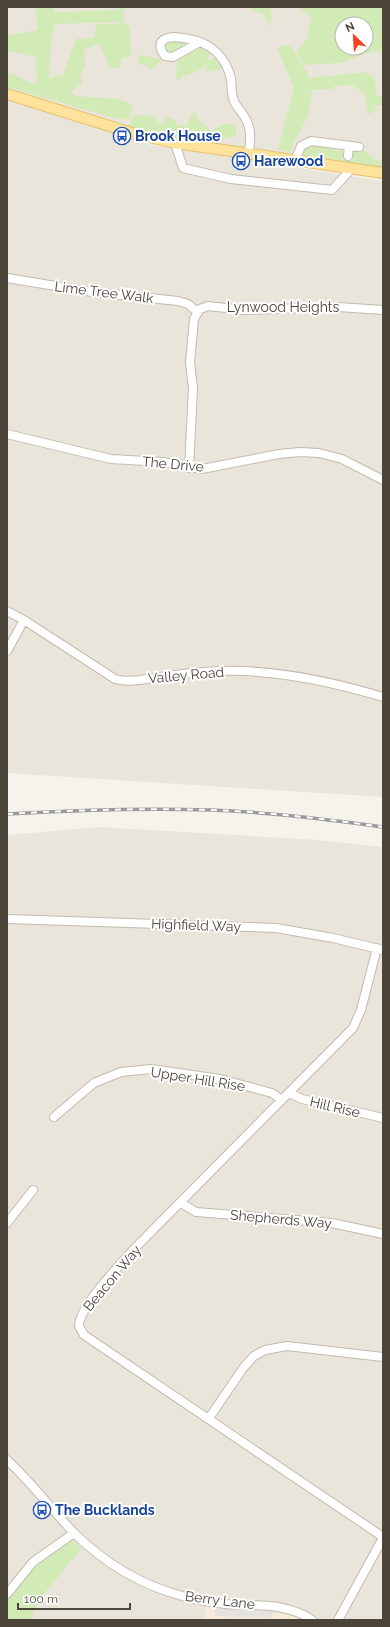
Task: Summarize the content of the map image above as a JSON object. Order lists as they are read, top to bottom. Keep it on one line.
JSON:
{"streets":{"street":["Lime Tree Walk","Lynwood Heights","The Drive","Valley Road","Highfield Way","Upper Hill Rise","Hill Rise","Shepherds Way","Beacon Way","Berry Lane"]},"crossings":[["Lime Tree Walk","Lynwood Heights"],["Highfield Way","Beacon Way"],["Upper Hill Rise","Beacon Way"],["Hill Rise","Beacon Way"],["Shepherds Way","Beacon Way"]],"places":{"bus stop":["Brook House","Harewood","The Bucklands"]},"scale_bar":"100 m","north":"top left"}
